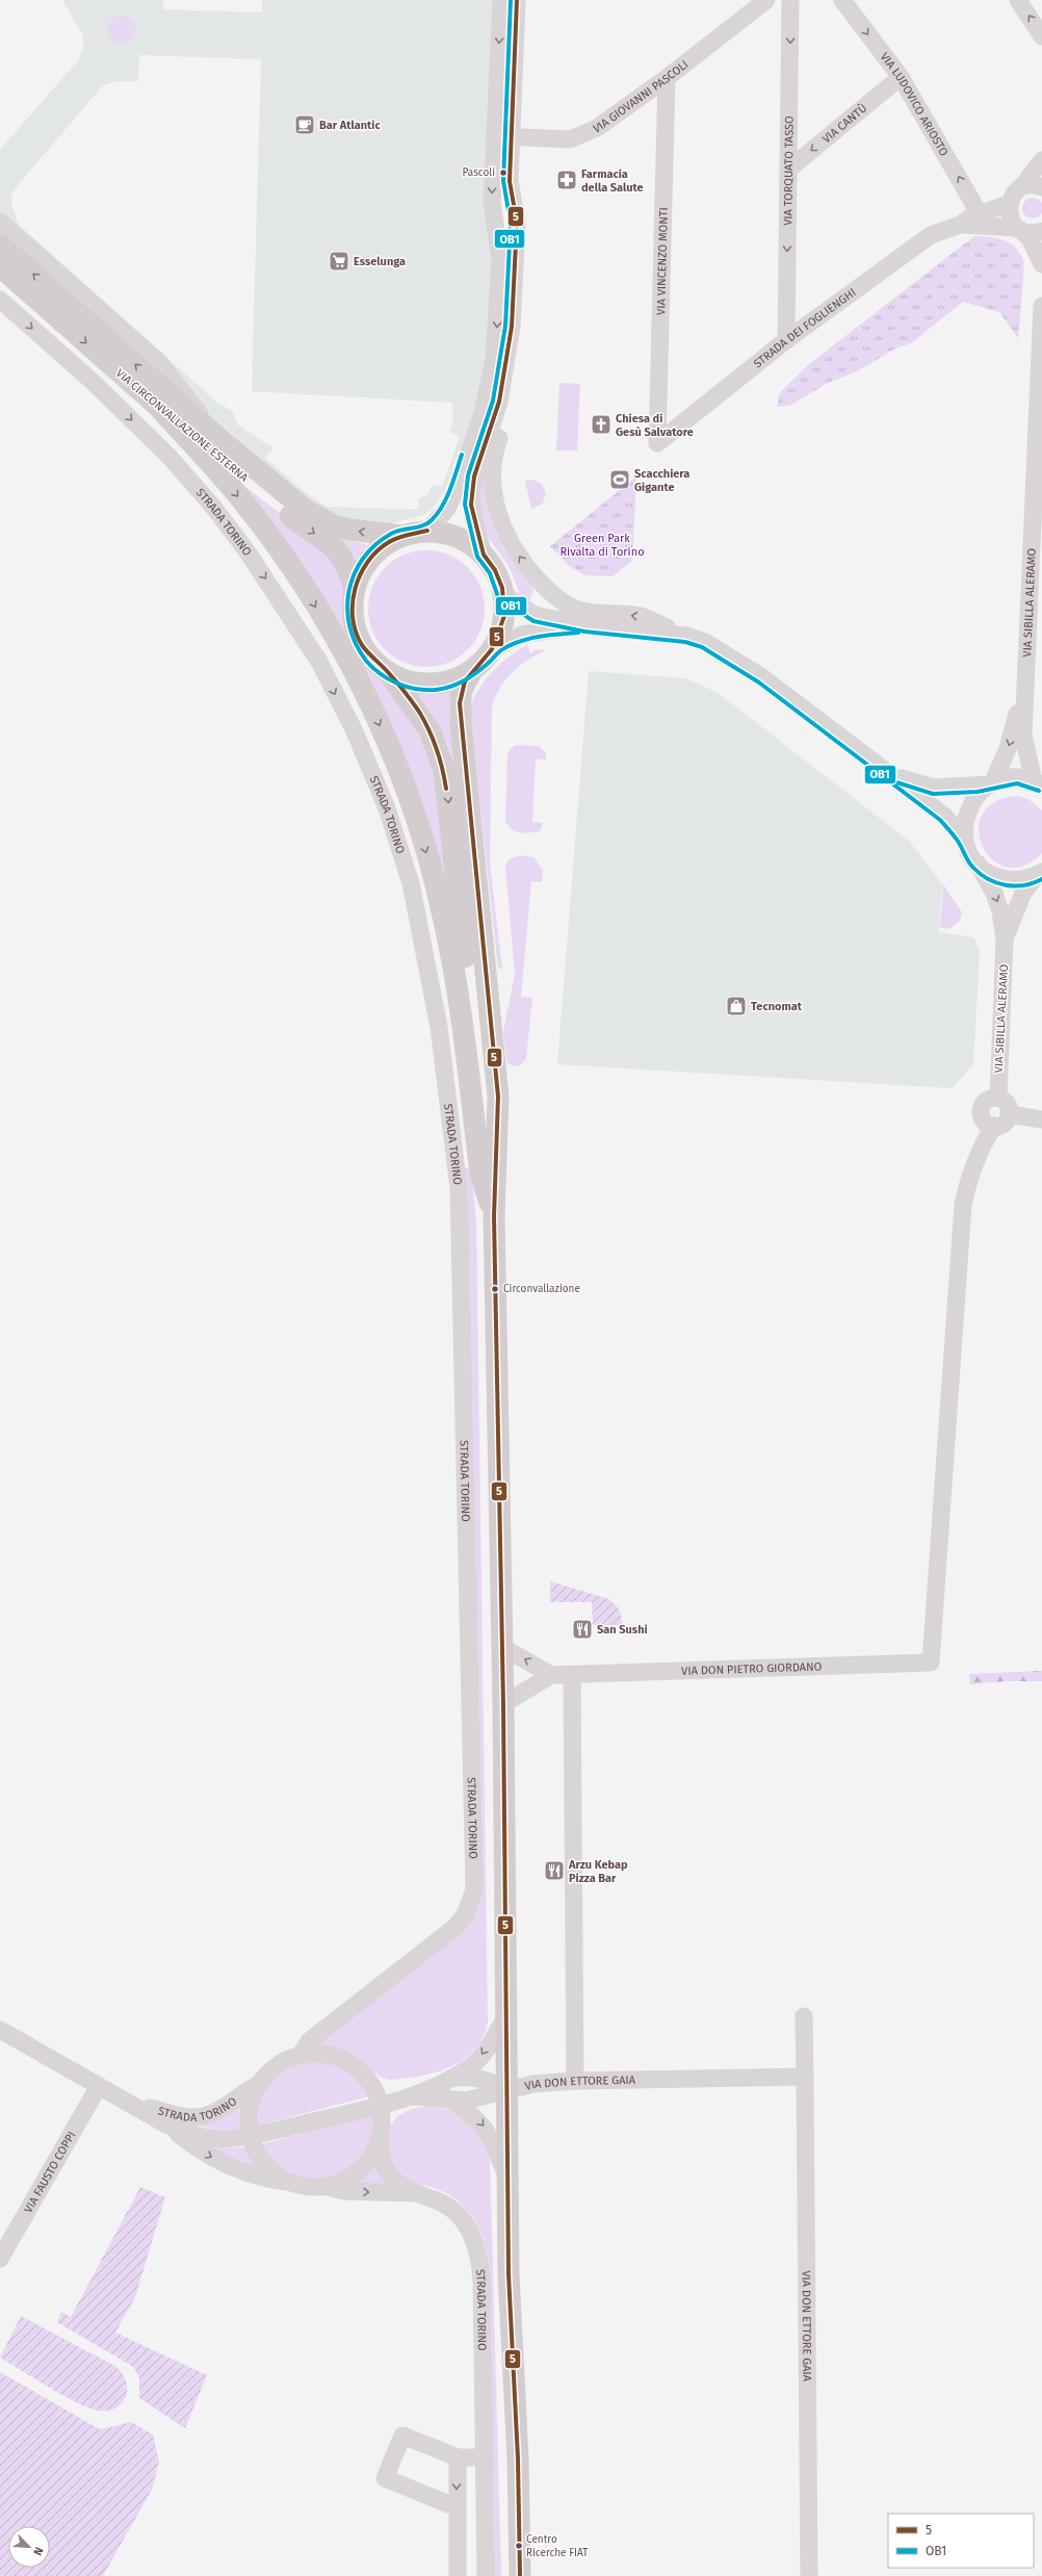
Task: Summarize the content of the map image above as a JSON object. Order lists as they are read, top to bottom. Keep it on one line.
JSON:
{"streets":{"main road":["VIA CIRCONVALLAZIONE ESTERNA"],"street":["VIA GIOVANNI PASCOLI","VIA LUDOVICO ARIOSTO","VIA CANTÙ","VIA TORQUATO TASSO","VIA VINCENZO MONTI","STRADA DEI FOGLIENGHI","STRADA TORINO","VIA SIBILLA ALERAMO","VIA DON PIETRO GIORDANO","VIA DON ETTORE GAIA","VIA FAUSTO COPPI"]},"crossings":[["VIA GIOVANNI PASCOLI","VIA VINCENZO MONTI"],["VIA LUDOVICO ARIOSTO","VIA CANTÙ"],["VIA LUDOVICO ARIOSTO","STRADA DEI FOGLIENGHI"],["VIA CANTÙ","VIA TORQUATO TASSO"],["VIA TORQUATO TASSO","STRADA DEI FOGLIENGHI"],["VIA VINCENZO MONTI","STRADA DEI FOGLIENGHI"],["VIA SIBILLA ALERAMO","VIA DON PIETRO GIORDANO"]],"one_way":["VIA CANTÙ","VIA TORQUATO TASSO","STRADA TORINO"],"parks":["Green Park Rivalta di Torino"],"places":{"cafe":["Bar Atlantic"],"other":["Pascoli","Circonvallazione","Centro Ricerche FIAT"],"pharmacy":["Farmacia della Salute"],"supermarket":["Esselunga"],"church":["Chiesa di Gesù Salvatore"],"sports":["Scacchiera Gigante"],"shop":["Tecnomat"],"restaurant":["San Sushi","Arzu Kebap Pizza Bar"]},"lines":["transit line 5","transit line OB1"],"legend":["5","OB1"],"north":"bottom right"}
